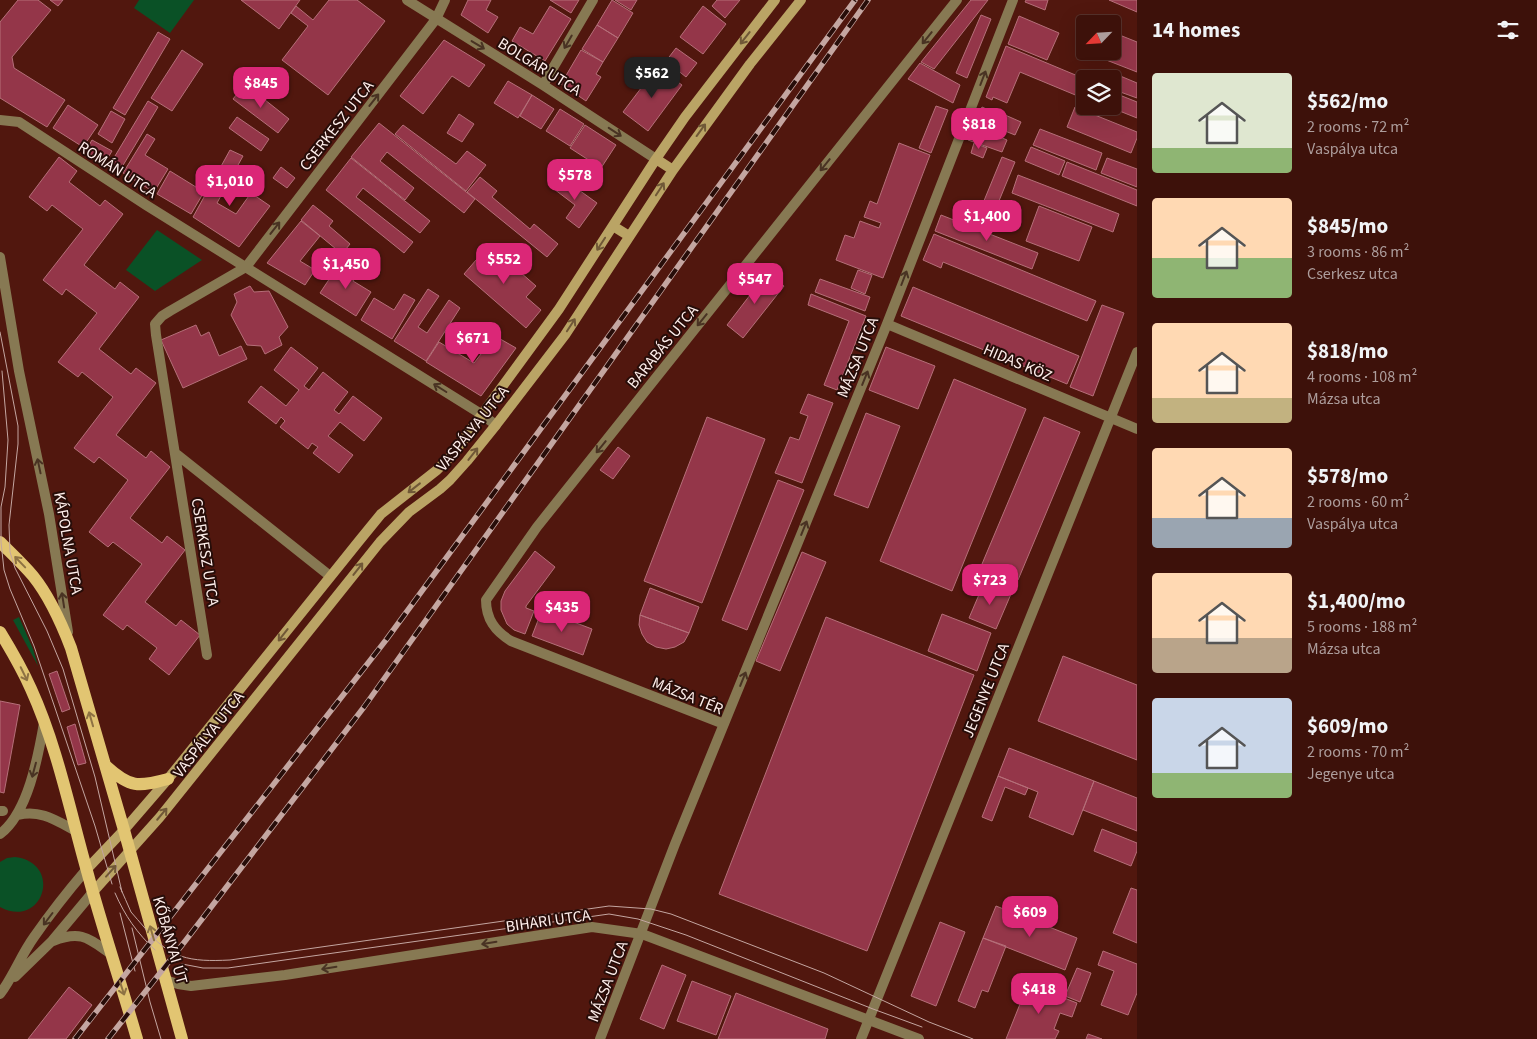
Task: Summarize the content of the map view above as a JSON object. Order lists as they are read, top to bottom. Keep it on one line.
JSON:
{"streets":{"main road":["VASPÁLYA UTCA","KÁPOLNA UTCA","KŐBÁNYAI ÚT"],"street":["BOLGÁR UTCA","CSERKESZ UTCA","ROMÁN UTCA","BARABÁS UTCA","MÁZSA UTCA","HIDAS KÖZ","JEGENYE UTCA","MÁZSA TÉR","BIHARI UTCA"]},"crossings":[["BOLGÁR UTCA","CSERKESZ UTCA"],["BOLGÁR UTCA","VASPÁLYA UTCA"],["CSERKESZ UTCA","ROMÁN UTCA"],["CSERKESZ UTCA","VASPÁLYA UTCA"],["ROMÁN UTCA","VASPÁLYA UTCA"],["BARABÁS UTCA","MÁZSA TÉR"],["MÁZSA UTCA","HIDAS KÖZ"],["MÁZSA UTCA","MÁZSA TÉR"],["MÁZSA UTCA","BIHARI UTCA"],["HIDAS KÖZ","JEGENYE UTCA"],["VASPÁLYA UTCA","KÁPOLNA UTCA"],["VASPÁLYA UTCA","KŐBÁNYAI ÚT"],["KÁPOLNA UTCA","KŐBÁNYAI ÚT"],["JEGENYE UTCA","BIHARI UTCA"],["MÁZSA TÉR","BIHARI UTCA"],["BIHARI UTCA","KŐBÁNYAI ÚT"]],"one_way":["BOLGÁR UTCA","ROMÁN UTCA","BARABÁS UTCA","MÁZSA UTCA","KÁPOLNA UTCA","BIHARI UTCA"],"north":"bottom left","page":{"heading":"14 homes","price":["$562","$845","$818","$578","$1,010","$1,400","$552","$1,450","$547","$671","$723","$435","$609","$418"],"list":[{"name":"$562/mo","note":"2 rooms · 72 m² · Vaspálya utca"},{"name":"$845/mo","note":"3 rooms · 86 m² · Cserkesz utca"},{"name":"$818/mo","note":"4 rooms · 108 m² · Mázsa utca"},{"name":"$578/mo","note":"2 rooms · 60 m² · Vaspálya utca"},{"name":"$1,400/mo","note":"5 rooms · 188 m² · Mázsa utca"},{"name":"$609/mo","note":"2 rooms · 70 m² · Jegenye utca"}]}}
